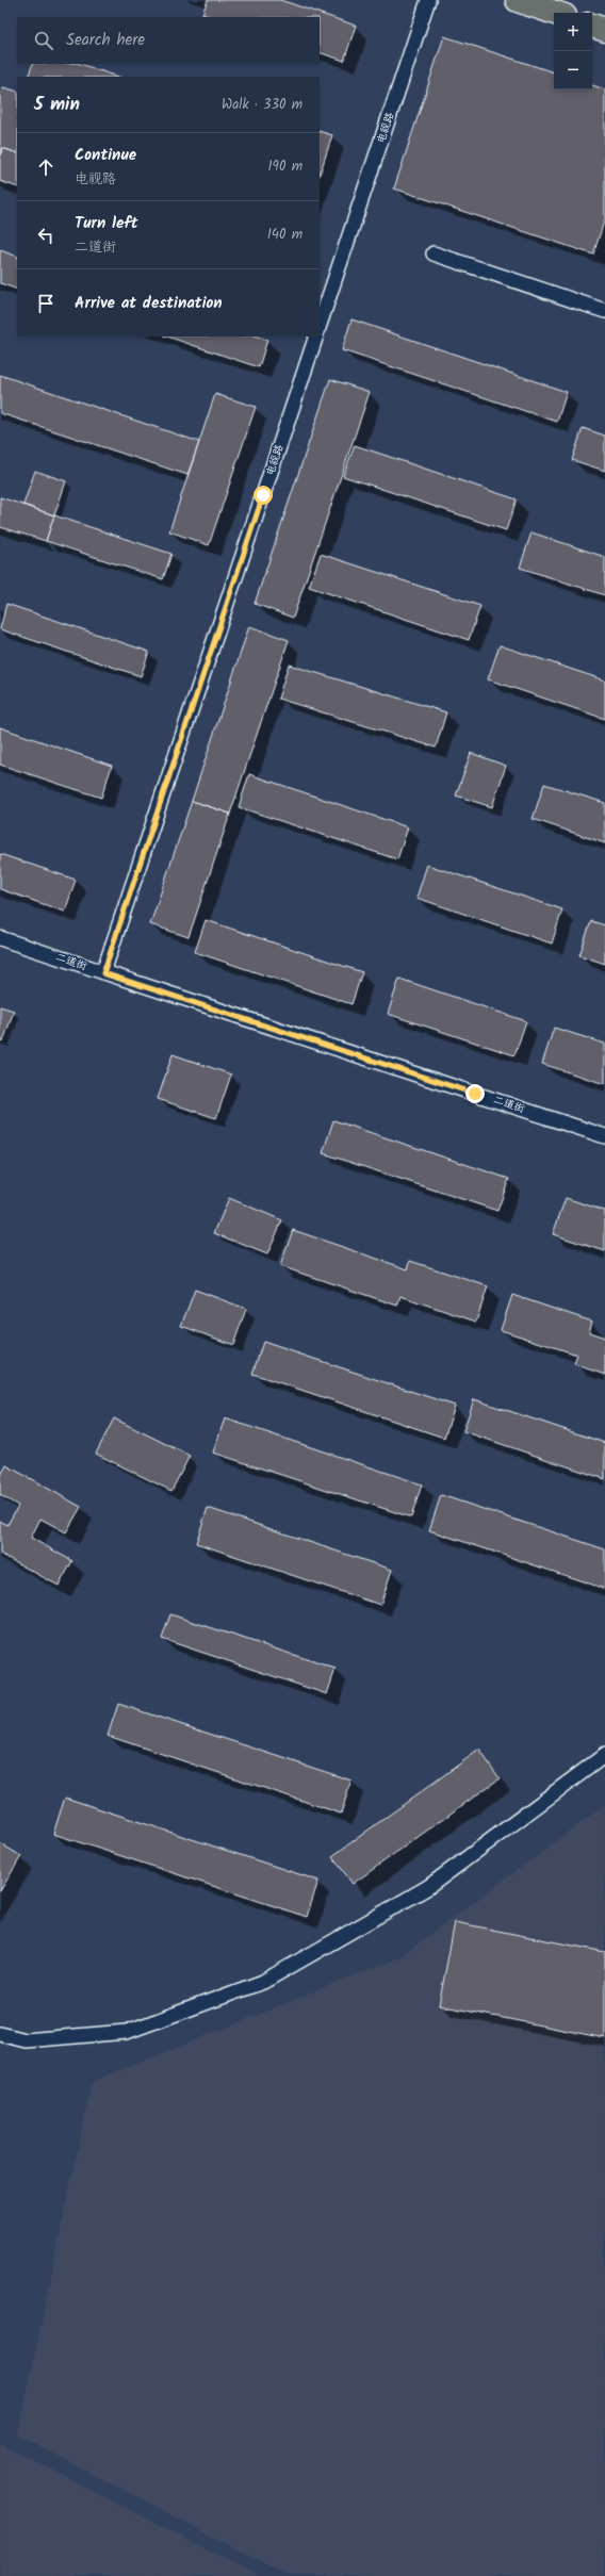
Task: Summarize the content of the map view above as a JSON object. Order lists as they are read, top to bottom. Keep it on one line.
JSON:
{"streets":{"street":["电视路","二道街"]},"crossings":[["电视路","二道街"]],"page":{"map_buttons":["+","−"],"search":"Search here","heading":["5 min","Walk · 330 m"],"list":[["Continue","电视路","190 m"],["Turn left","二道街","140 m"],"Arrive at destination"]}}
